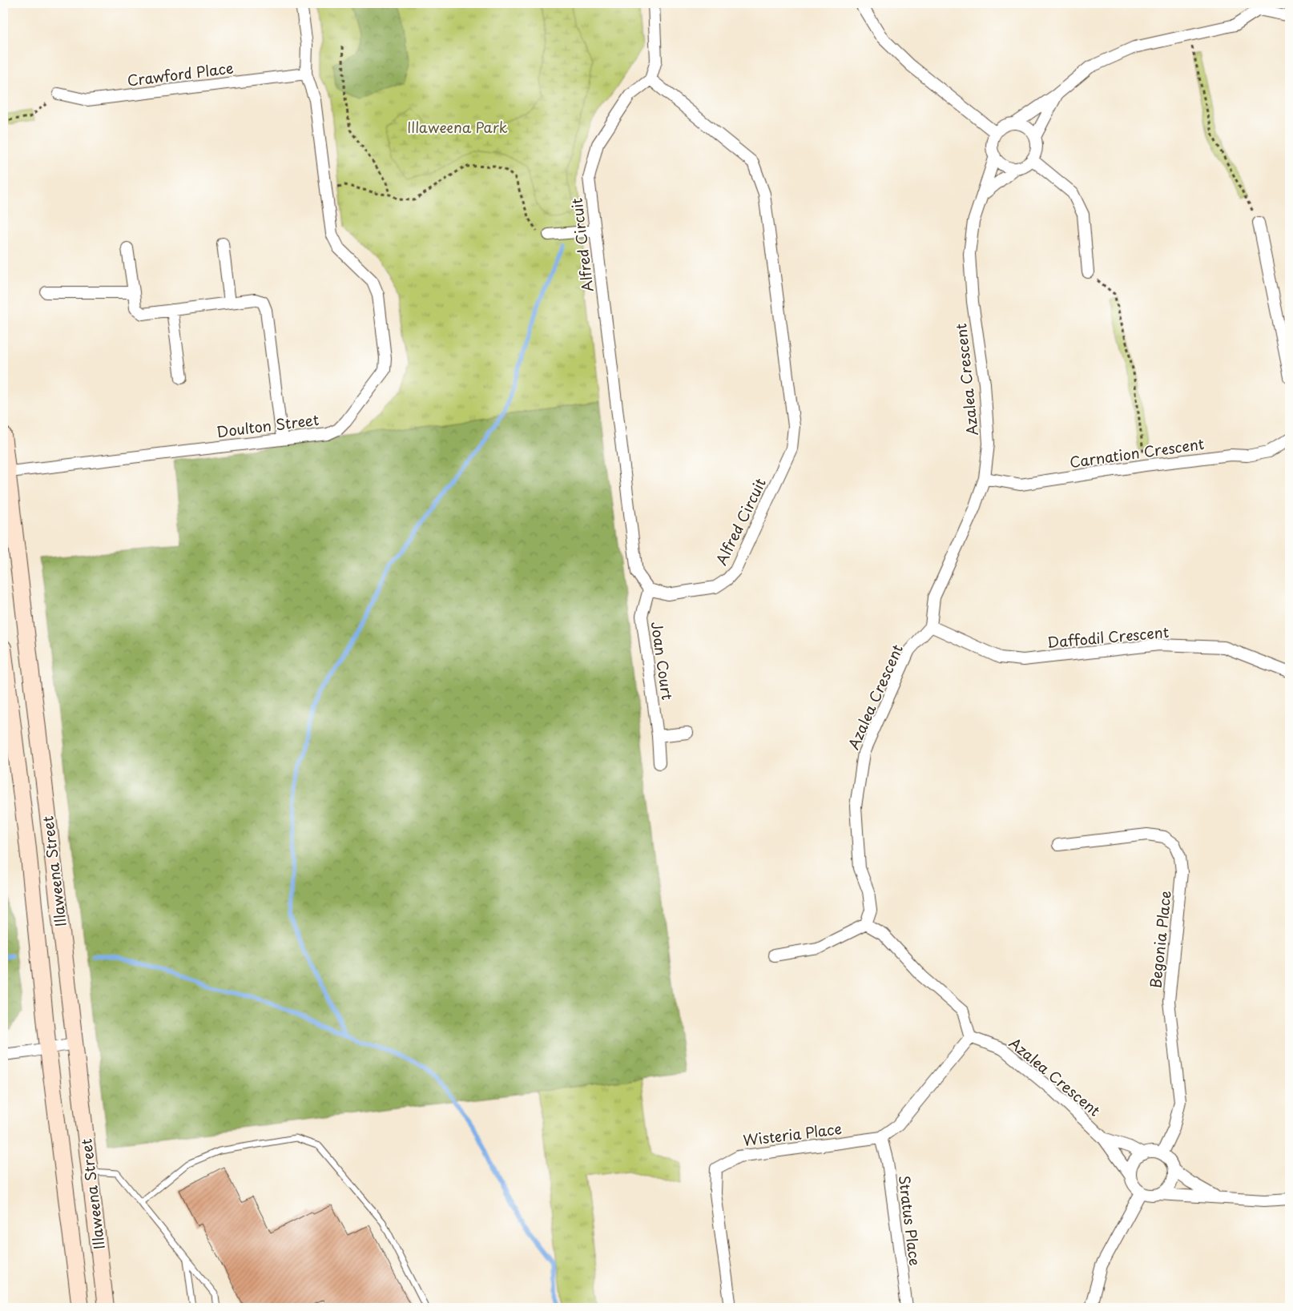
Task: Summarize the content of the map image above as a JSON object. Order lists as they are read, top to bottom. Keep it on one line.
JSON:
{"streets":{"main road":["Illaweena Street"],"street":["Crawford Place","Alfred Circuit","Azalea Crescent","Doulton Street","Carnation Crescent","Daffodil Crescent","Joan Court","Begonia Place","Wisteria Place","Stratus Place"]},"crossings":[["Crawford Place","Doulton Street"],["Alfred Circuit","Joan Court"],["Azalea Crescent","Carnation Crescent"],["Azalea Crescent","Daffodil Crescent"],["Azalea Crescent","Begonia Place"],["Azalea Crescent","Wisteria Place"],["Doulton Street","Illaweena Street"],["Wisteria Place","Stratus Place"]],"parks":["Illaweena Park"]}
